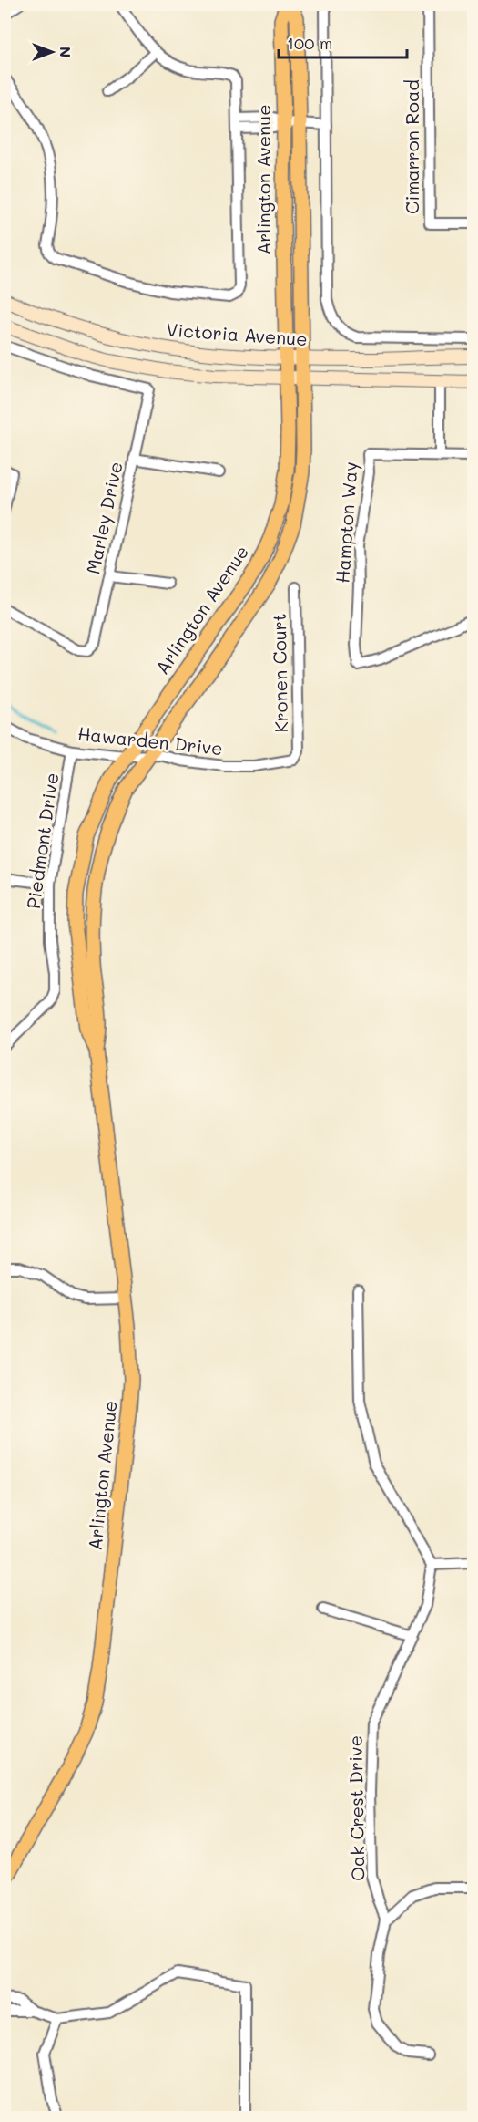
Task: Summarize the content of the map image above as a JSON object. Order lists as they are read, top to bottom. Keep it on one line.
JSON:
{"streets":{"main road":["Arlington Avenue","Victoria Avenue"],"street":["Cimarron Road","Marley Drive","Hampton Way","Kronen Court","Hawarden Drive","Piedmont Drive","Oak Crest Drive"]},"crossings":[["Arlington Avenue","Victoria Avenue"],["Arlington Avenue","Hawarden Drive"],["Kronen Court","Hawarden Drive"],["Hawarden Drive","Piedmont Drive"]],"scale_bar":"100 m","north":"right"}
